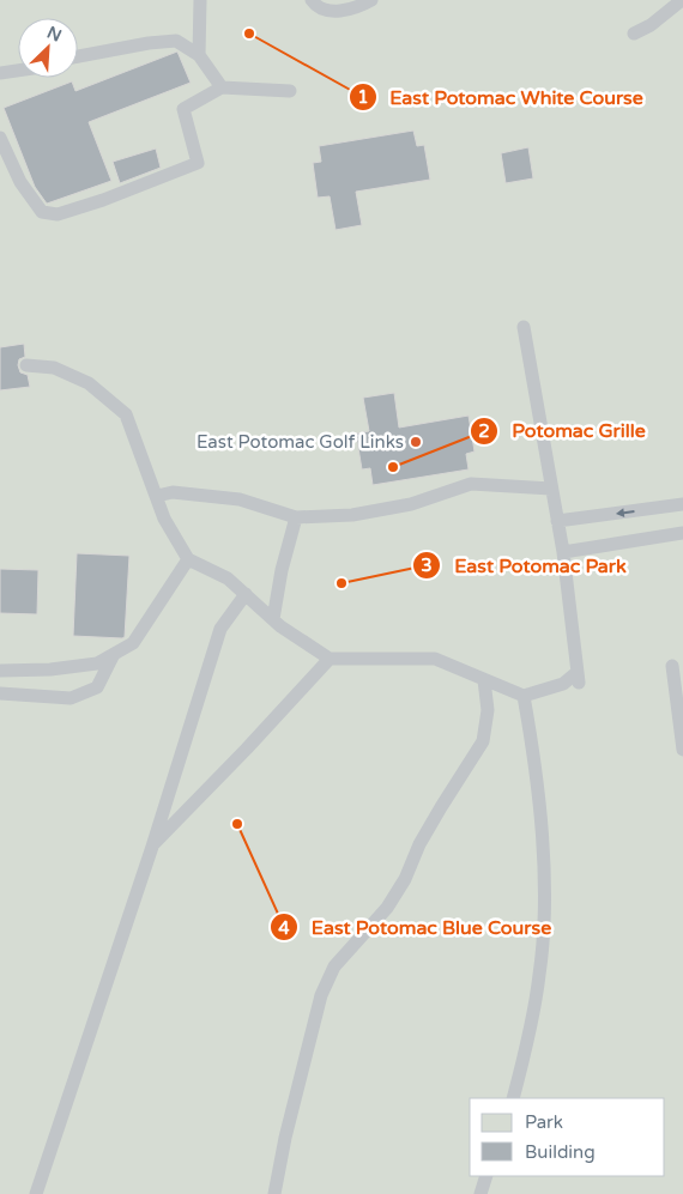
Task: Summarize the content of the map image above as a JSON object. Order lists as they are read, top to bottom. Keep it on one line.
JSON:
{"places":["East Potomac White Course","East Potomac Golf Links","Potomac Grille","East Potomac Park","East Potomac Blue Course"],"legend":["Park","Building"],"north":"top right"}
